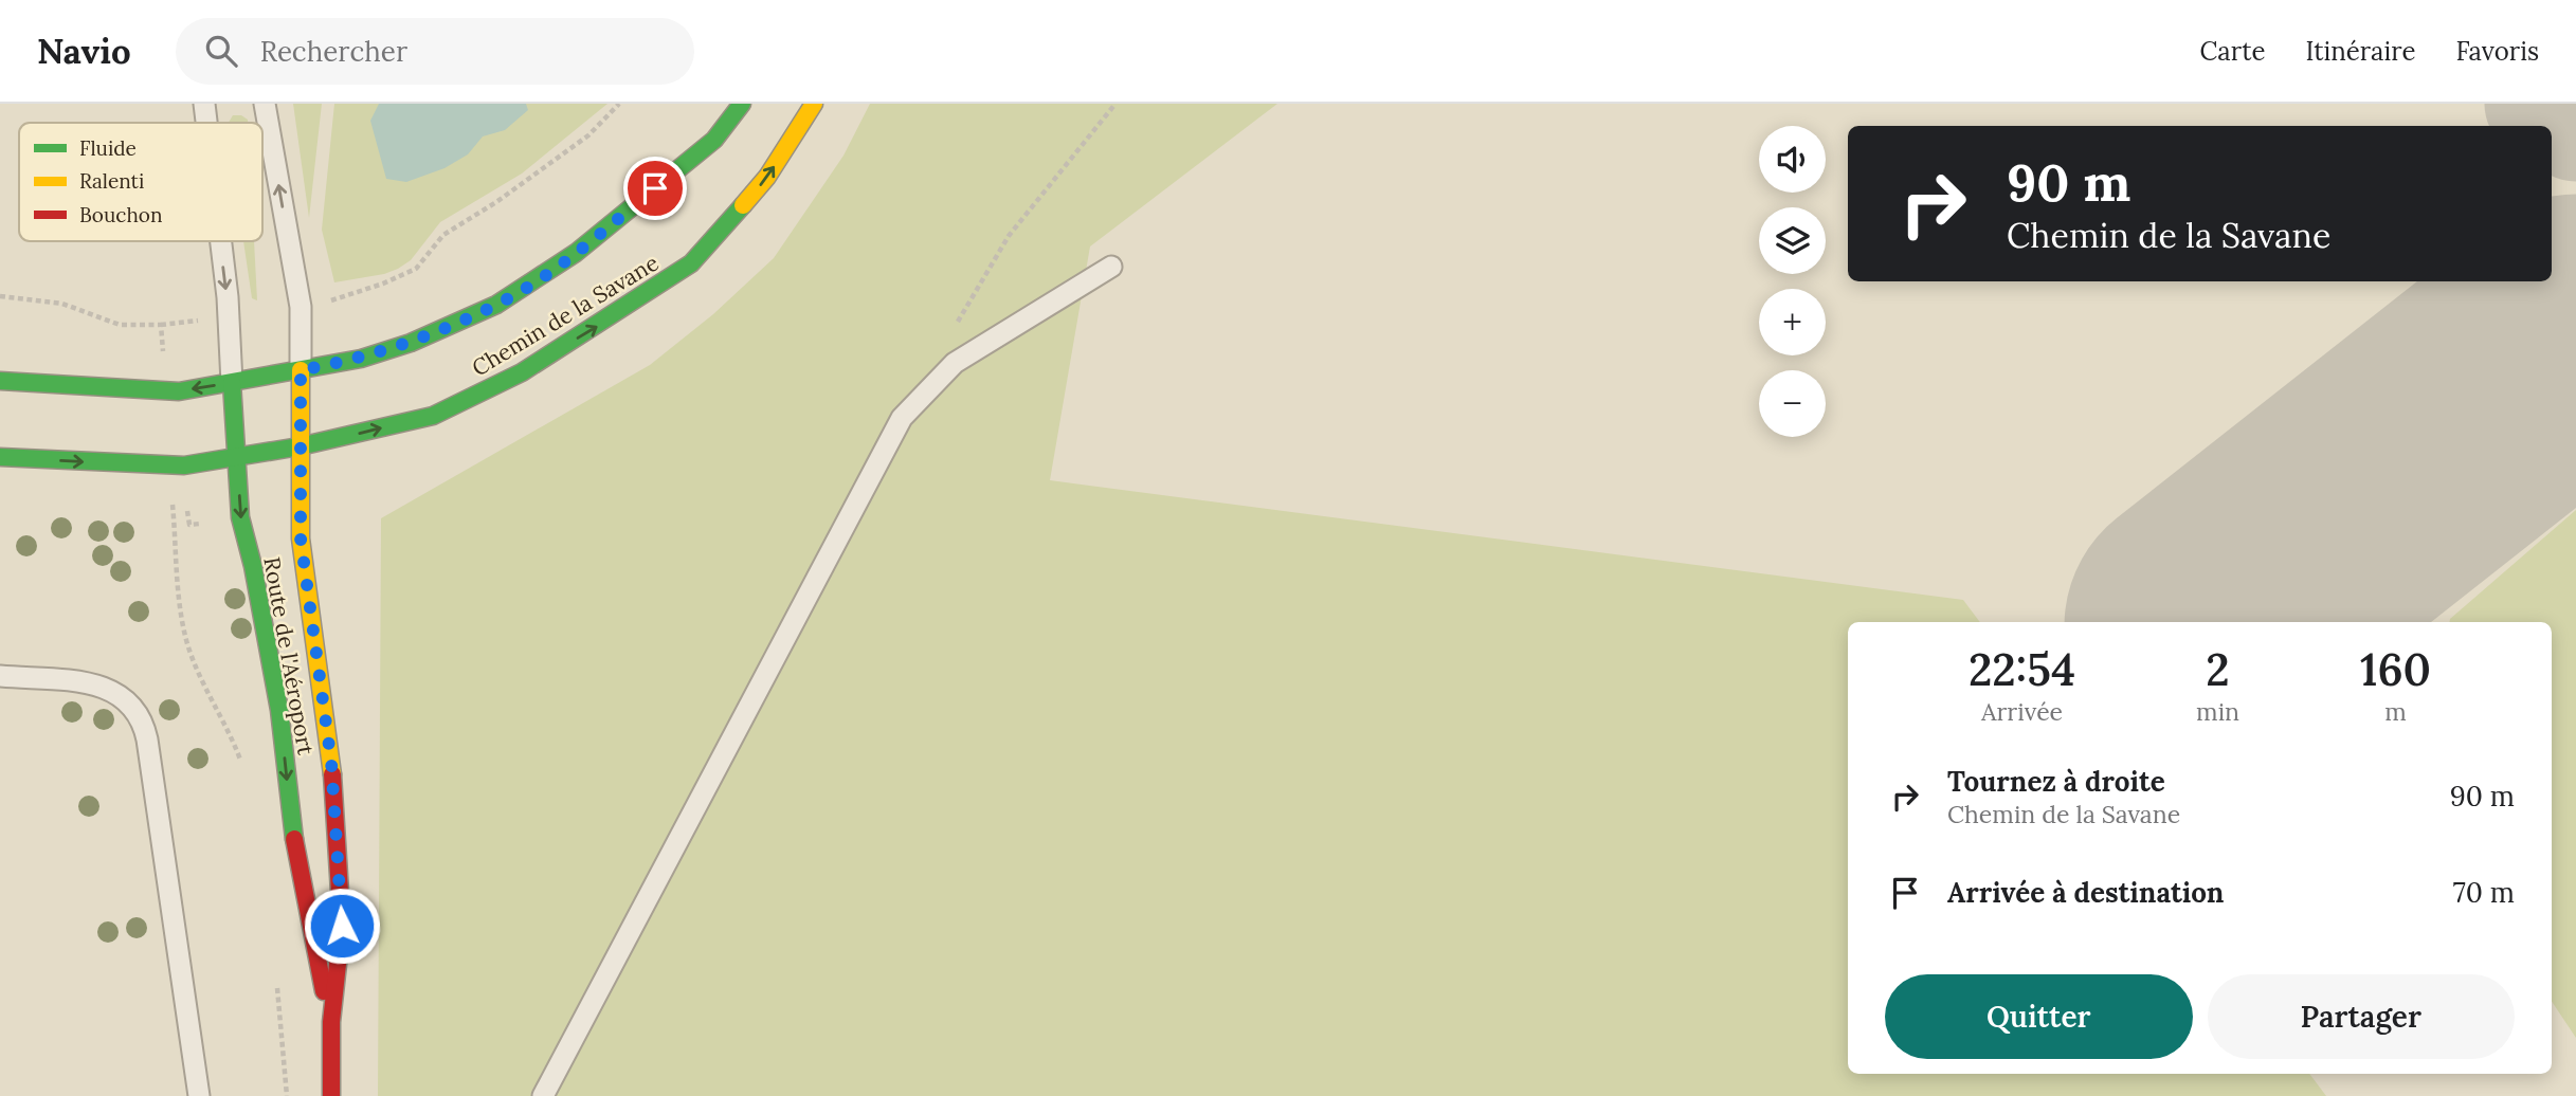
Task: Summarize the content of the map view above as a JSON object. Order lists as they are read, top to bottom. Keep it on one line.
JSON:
{"streets":{"street":["Chemin de la Savane","Route de l'Aéroport"]},"crossings":[["Chemin de la Savane","Route de l'Aéroport"]],"legend":["Fluide","Ralenti","Bouchon"],"page":{"header":"Navio","search":"Rechercher","nav":["Carte","Itinéraire","Favoris"],"map_buttons":["+","−"],"turn":["90 m","Chemin de la Savane"],"eta":["22:54","Arrivée","2","min","160","m"],"list":[{"name":"Tournez à droite","note":"Chemin de la Savane","value":"90 m"},{"name":"Arrivée à destination","value":"70 m"}],"buttons":["Quitter","Partager"]}}
